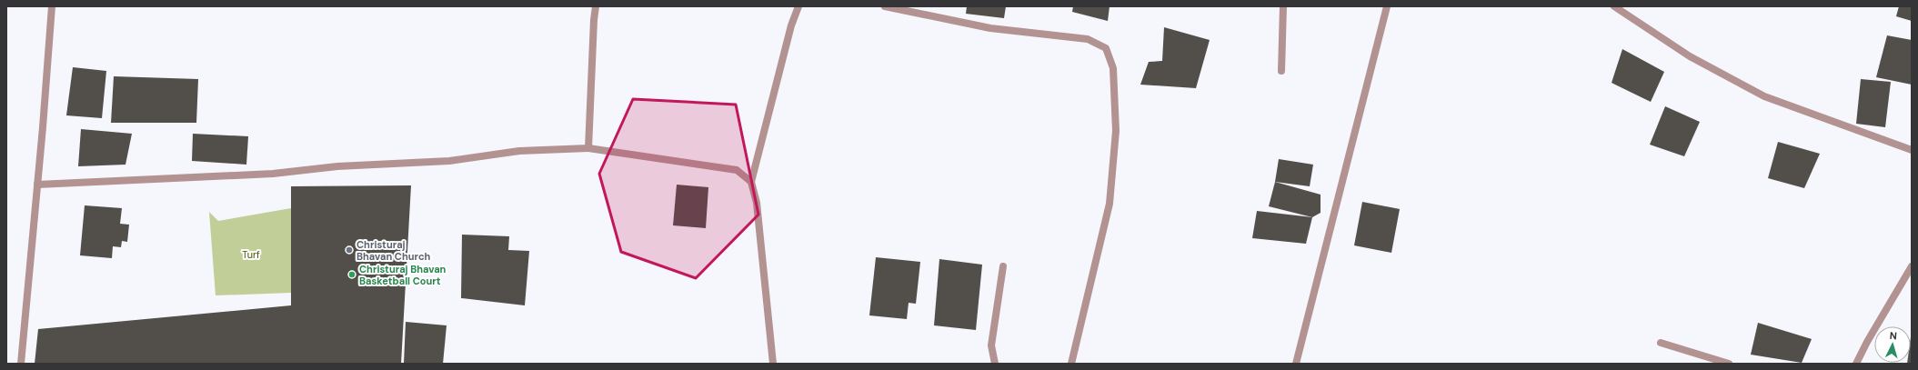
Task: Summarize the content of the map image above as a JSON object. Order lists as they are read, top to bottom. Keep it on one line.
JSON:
{"parks":["Turf"],"places":["Christuraj Bhavan Church","Christuraj Bhavan Basketball Court"],"north":"top"}
